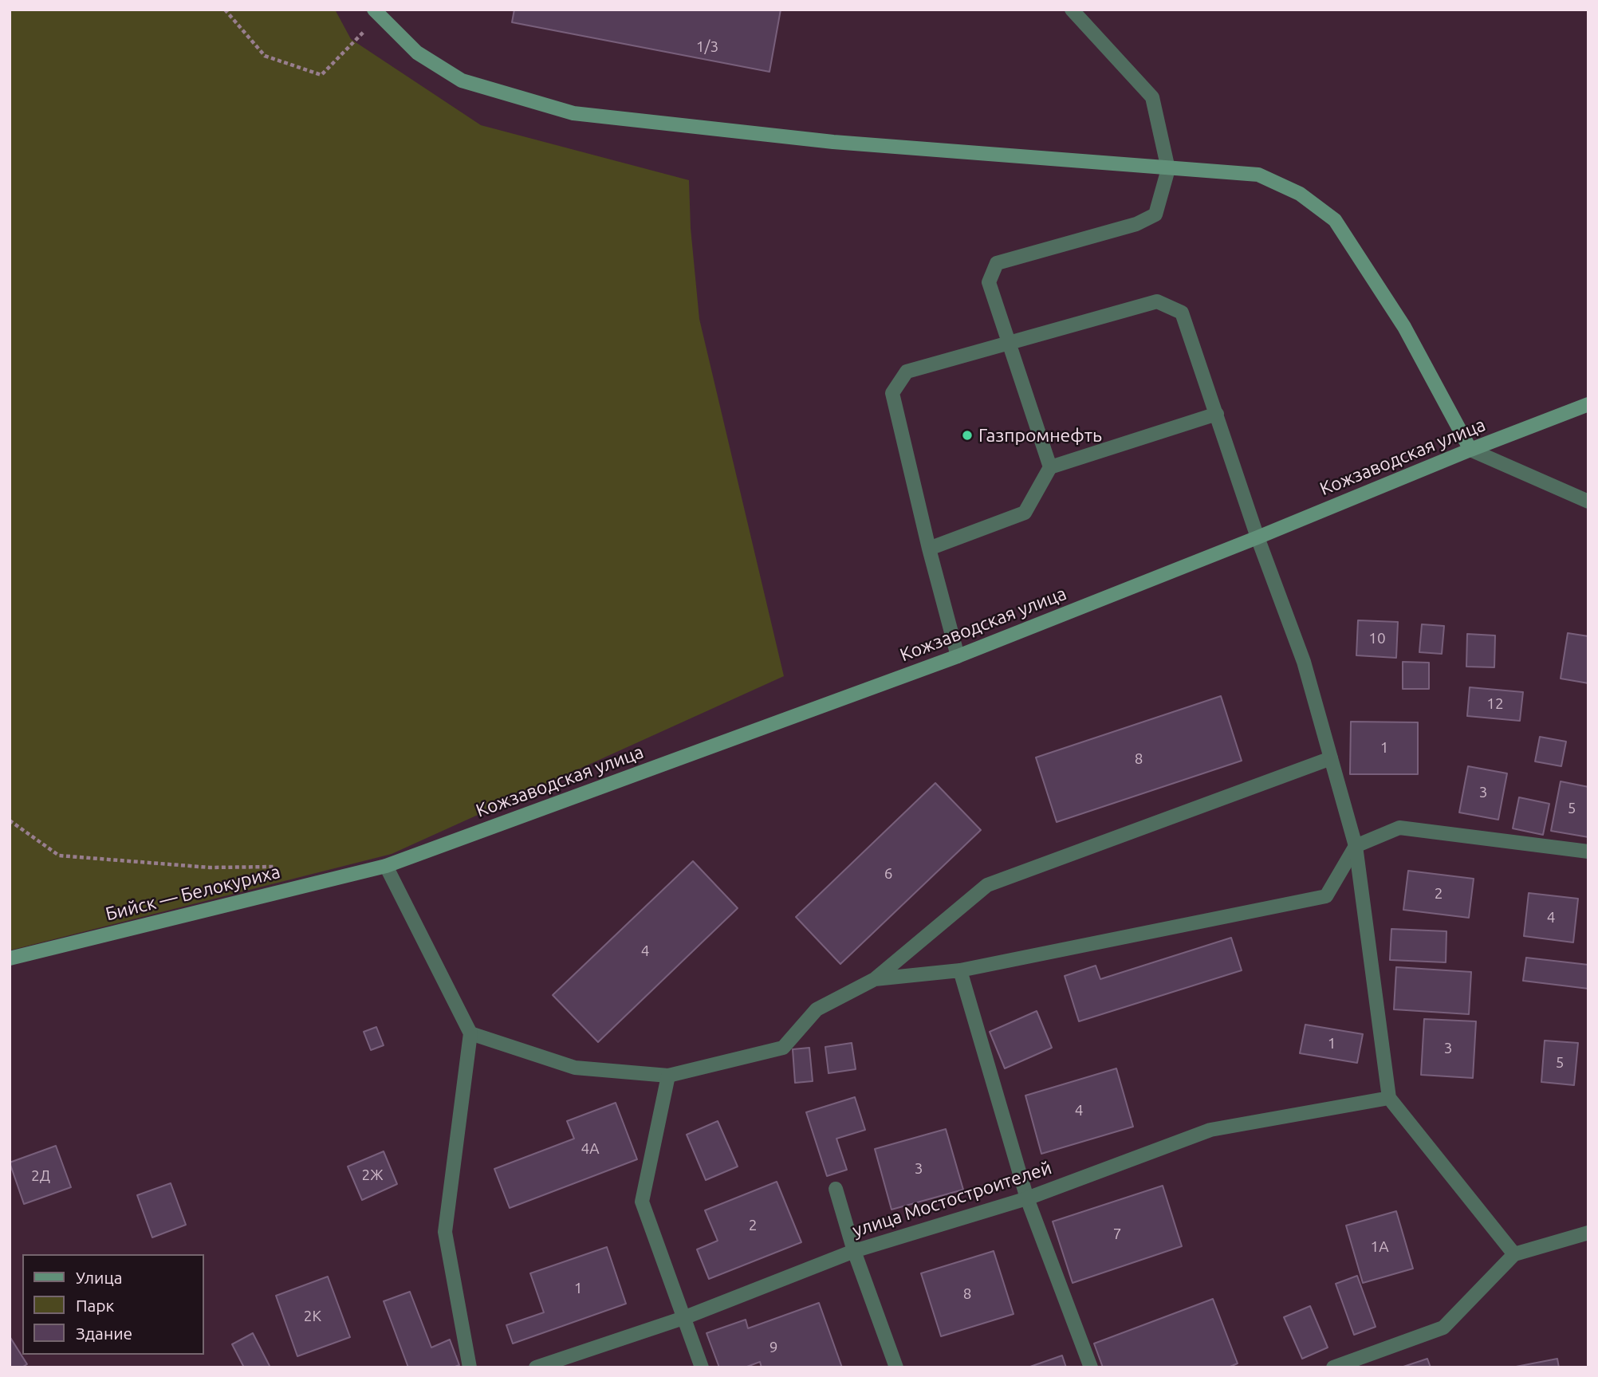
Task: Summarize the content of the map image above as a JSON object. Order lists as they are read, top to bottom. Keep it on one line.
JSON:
{"streets":{"main road":["Кожзаводская улица","Бийск — Белокуриха"],"street":["улица Мостостроителей"]},"crossings":[["Кожзаводская улица","Бийск — Белокуриха"]],"places":["Газпромнефть"],"house_numbers":["1/3","10","12","1","8","3","5","6","2","4","4","1","3","5","4","4А","3","2Ж","2Д","2","7","1А","1","8","2К","9"],"legend":["Улица","Парк","Здание"]}
